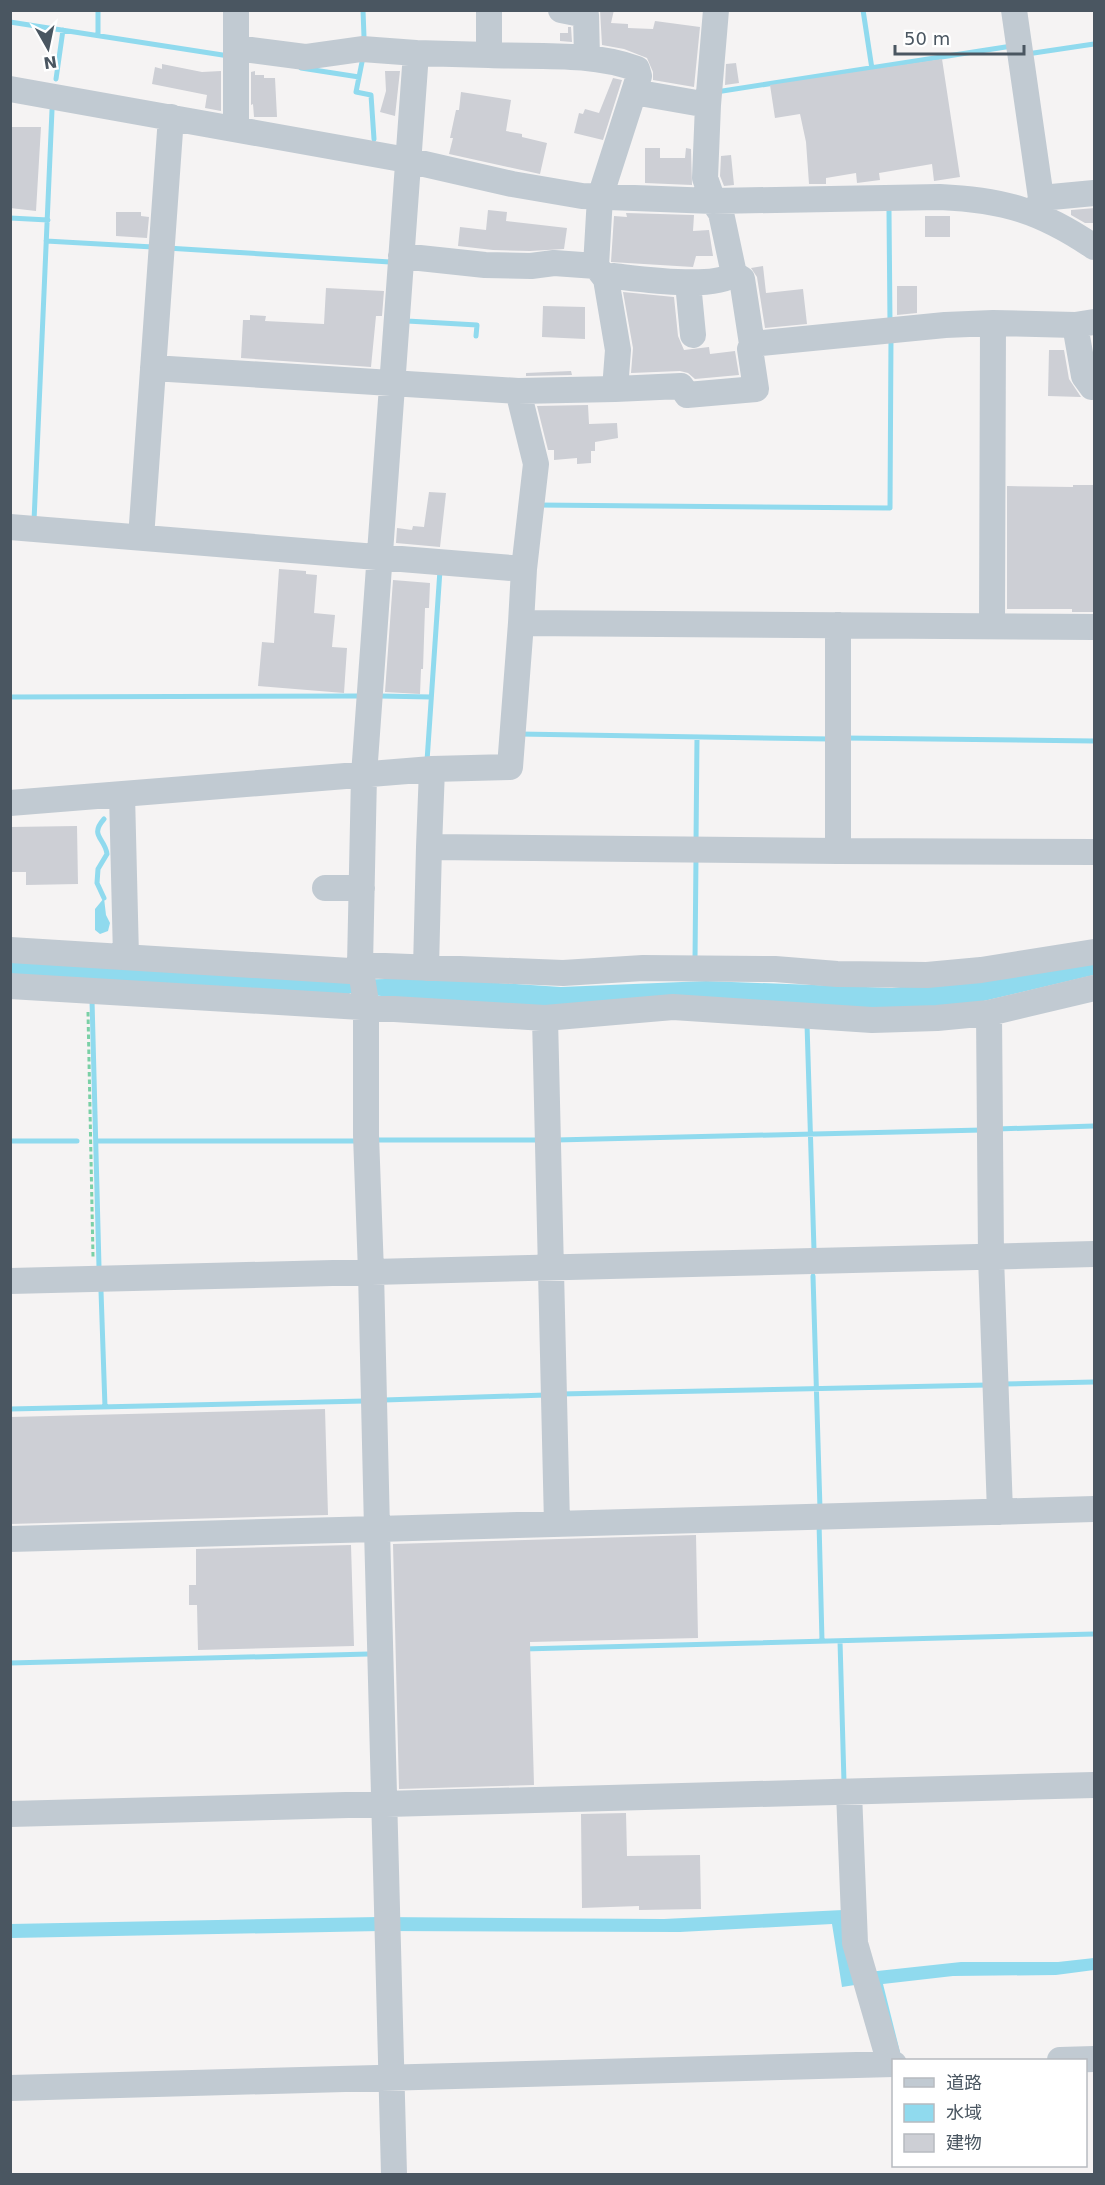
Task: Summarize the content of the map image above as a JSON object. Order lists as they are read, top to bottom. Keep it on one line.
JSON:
{"legend":["道路","水域","建物"],"scale_bar":"50 m","north":"bottom"}
